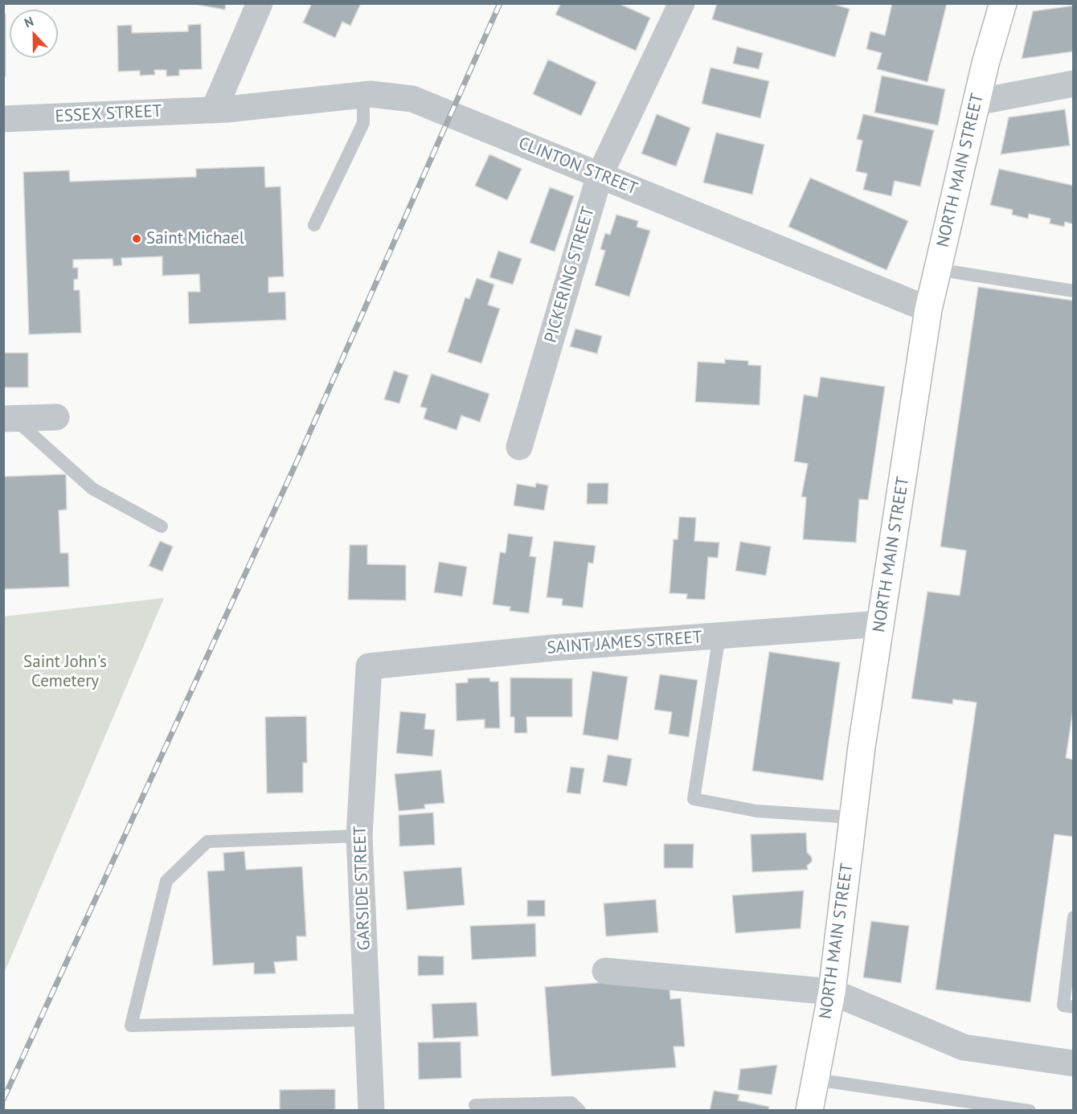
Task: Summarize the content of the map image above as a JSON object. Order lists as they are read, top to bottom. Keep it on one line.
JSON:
{"streets":{"main road":["NORTH MAIN STREET"],"street":["ESSEX STREET","CLINTON STREET","PICKERING STREET","SAINT JAMES STREET","GARSIDE STREET"]},"crossings":[["ESSEX STREET","CLINTON STREET"],["CLINTON STREET","NORTH MAIN STREET"],["CLINTON STREET","PICKERING STREET"],["NORTH MAIN STREET","SAINT JAMES STREET"],["SAINT JAMES STREET","GARSIDE STREET"]],"parks":["Saint John's Cemetery"],"places":["Saint Michael"],"north":"top"}
